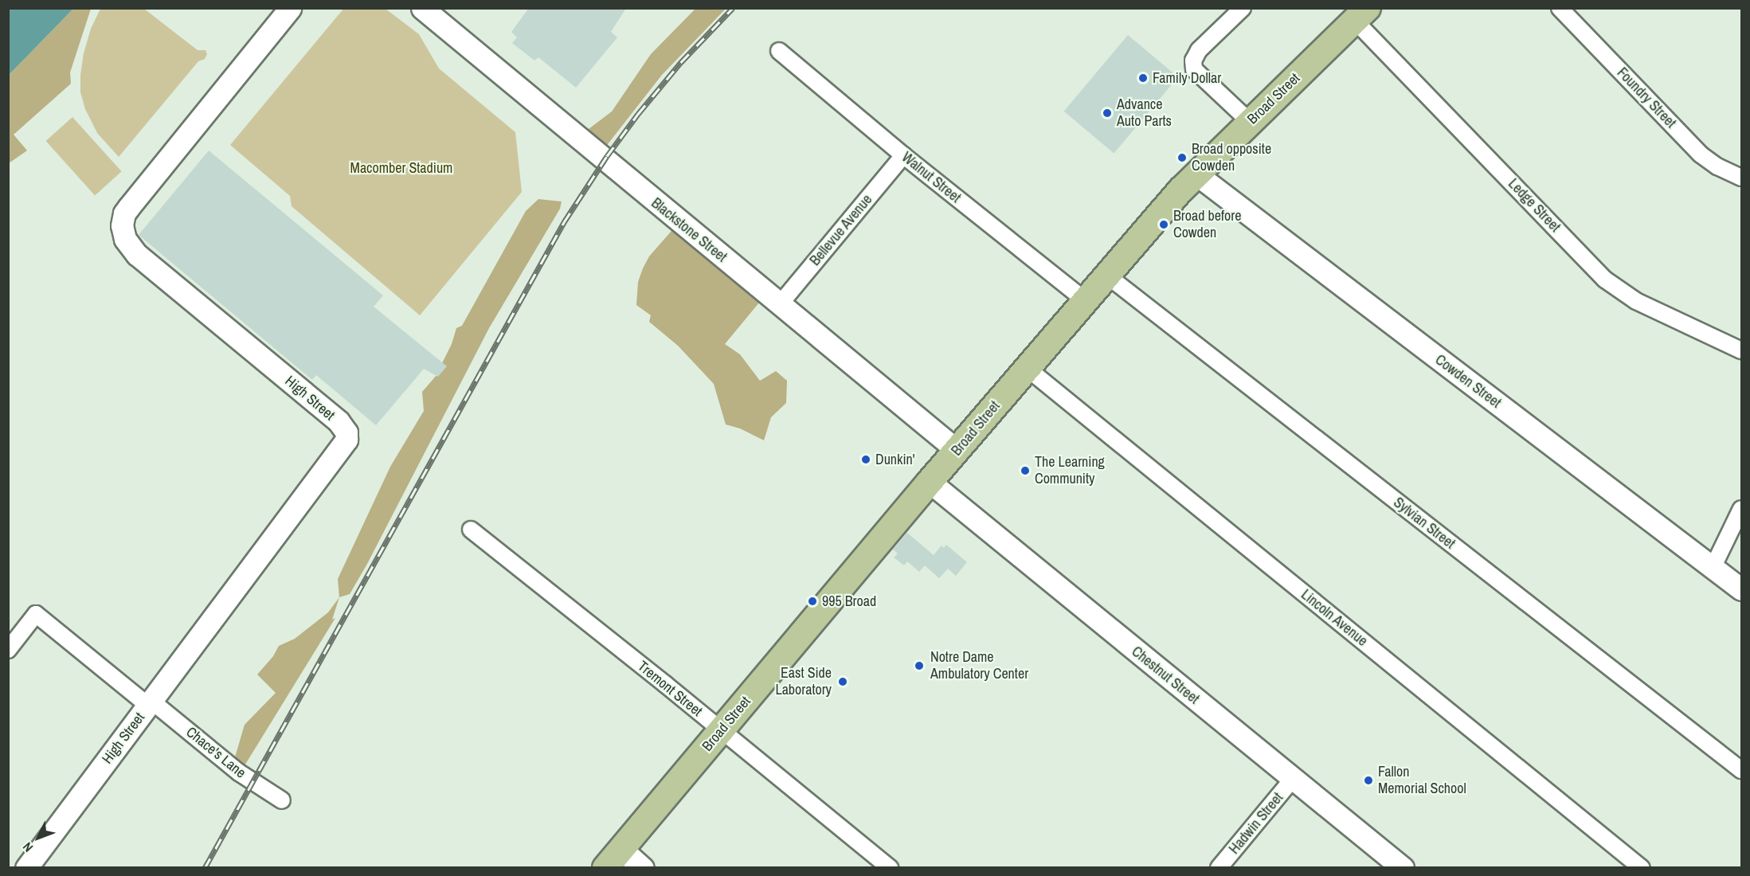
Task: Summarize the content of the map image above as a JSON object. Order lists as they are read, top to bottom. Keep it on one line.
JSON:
{"streets":{"main road":["Broad Street"],"street":["Foundry Street","Walnut Street","Ledge Street","Blackstone Street","Bellevue Avenue","Cowden Street","High Street","Sylvian Street","Lincoln Avenue","Chestnut Street","Tremont Street","Chace's Lane","Hadwin Street"]},"crossings":[["Broad Street","Walnut Street"],["Broad Street","Ledge Street"],["Broad Street","Blackstone Street"],["Broad Street","Cowden Street"],["Broad Street","Sylvian Street"],["Broad Street","Lincoln Avenue"],["Broad Street","Chestnut Street"],["Broad Street","Tremont Street"],["Walnut Street","Bellevue Avenue"],["Blackstone Street","Bellevue Avenue"],["High Street","Chace's Lane"],["Chestnut Street","Hadwin Street"]],"parks":["Macomber Stadium"],"places":["Family Dollar","Advance Auto Parts","Broad opposite Cowden","Broad before Cowden","Dunkin'","The Learning Community","995 Broad","Notre Dame Ambulatory Center","East Side Laboratory","Fallon Memorial School"],"north":"bottom left"}
